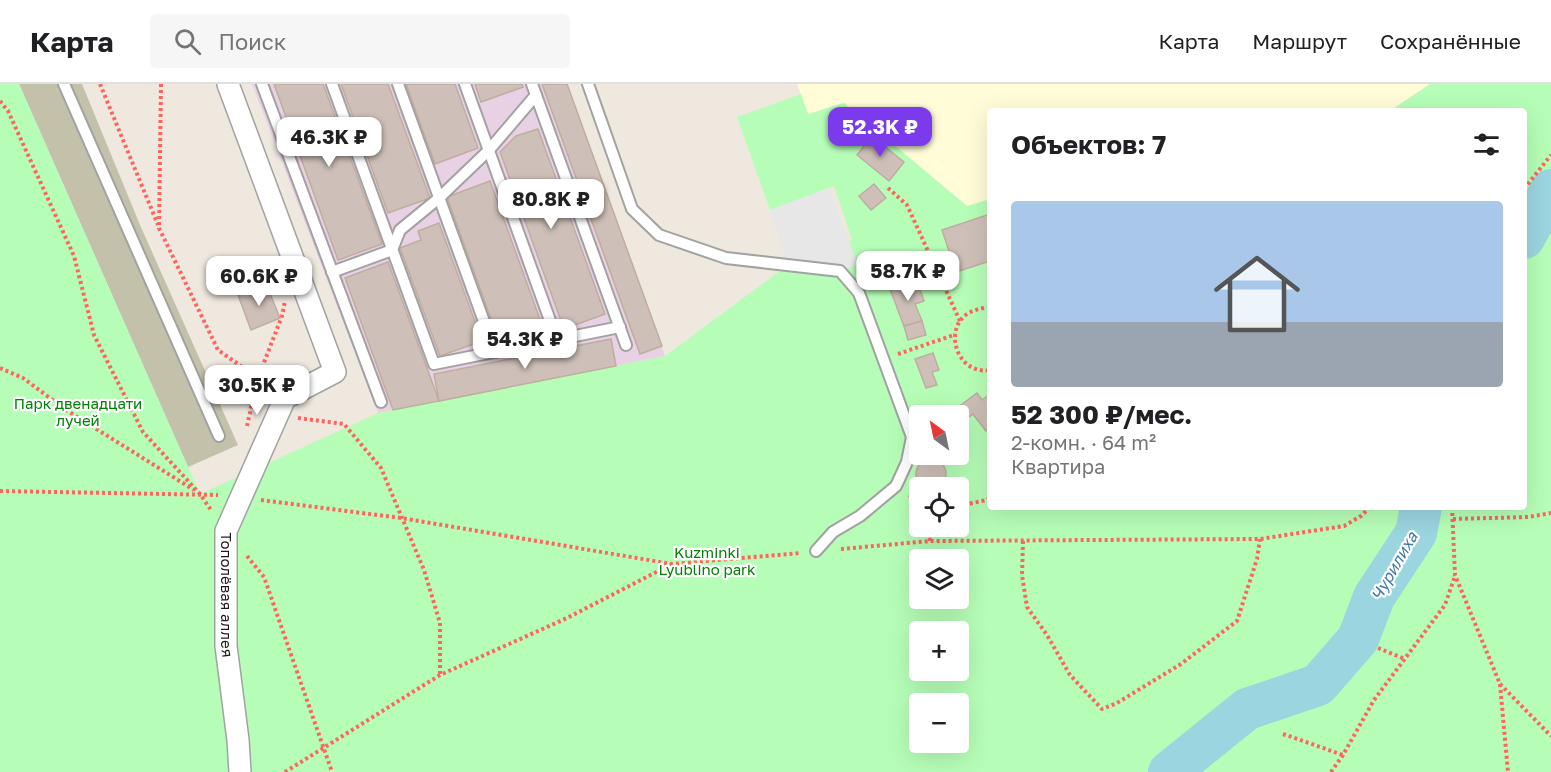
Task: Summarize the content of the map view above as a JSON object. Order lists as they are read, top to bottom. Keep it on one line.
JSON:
{"streets":{"street":["Тополёвая аллея"]},"water":["Чурилиха"],"parks":["Парк двенадцати лучей","Kuzminki Lyublino park"],"north":"top left","page":{"header":"Карта","search":"Поиск","nav":["Карта","Маршрут","Сохранённые"],"price":["52.3K ₽","46.3K ₽","80.8K ₽","58.7K ₽","60.6K ₽","54.3K ₽","30.5K ₽"],"heading":"Объектов: 7","list":[{"name":"52 300 ₽/мес.","note":"2-комн. · 64 m² · Квартира"}],"map_buttons":["+","−"]}}
